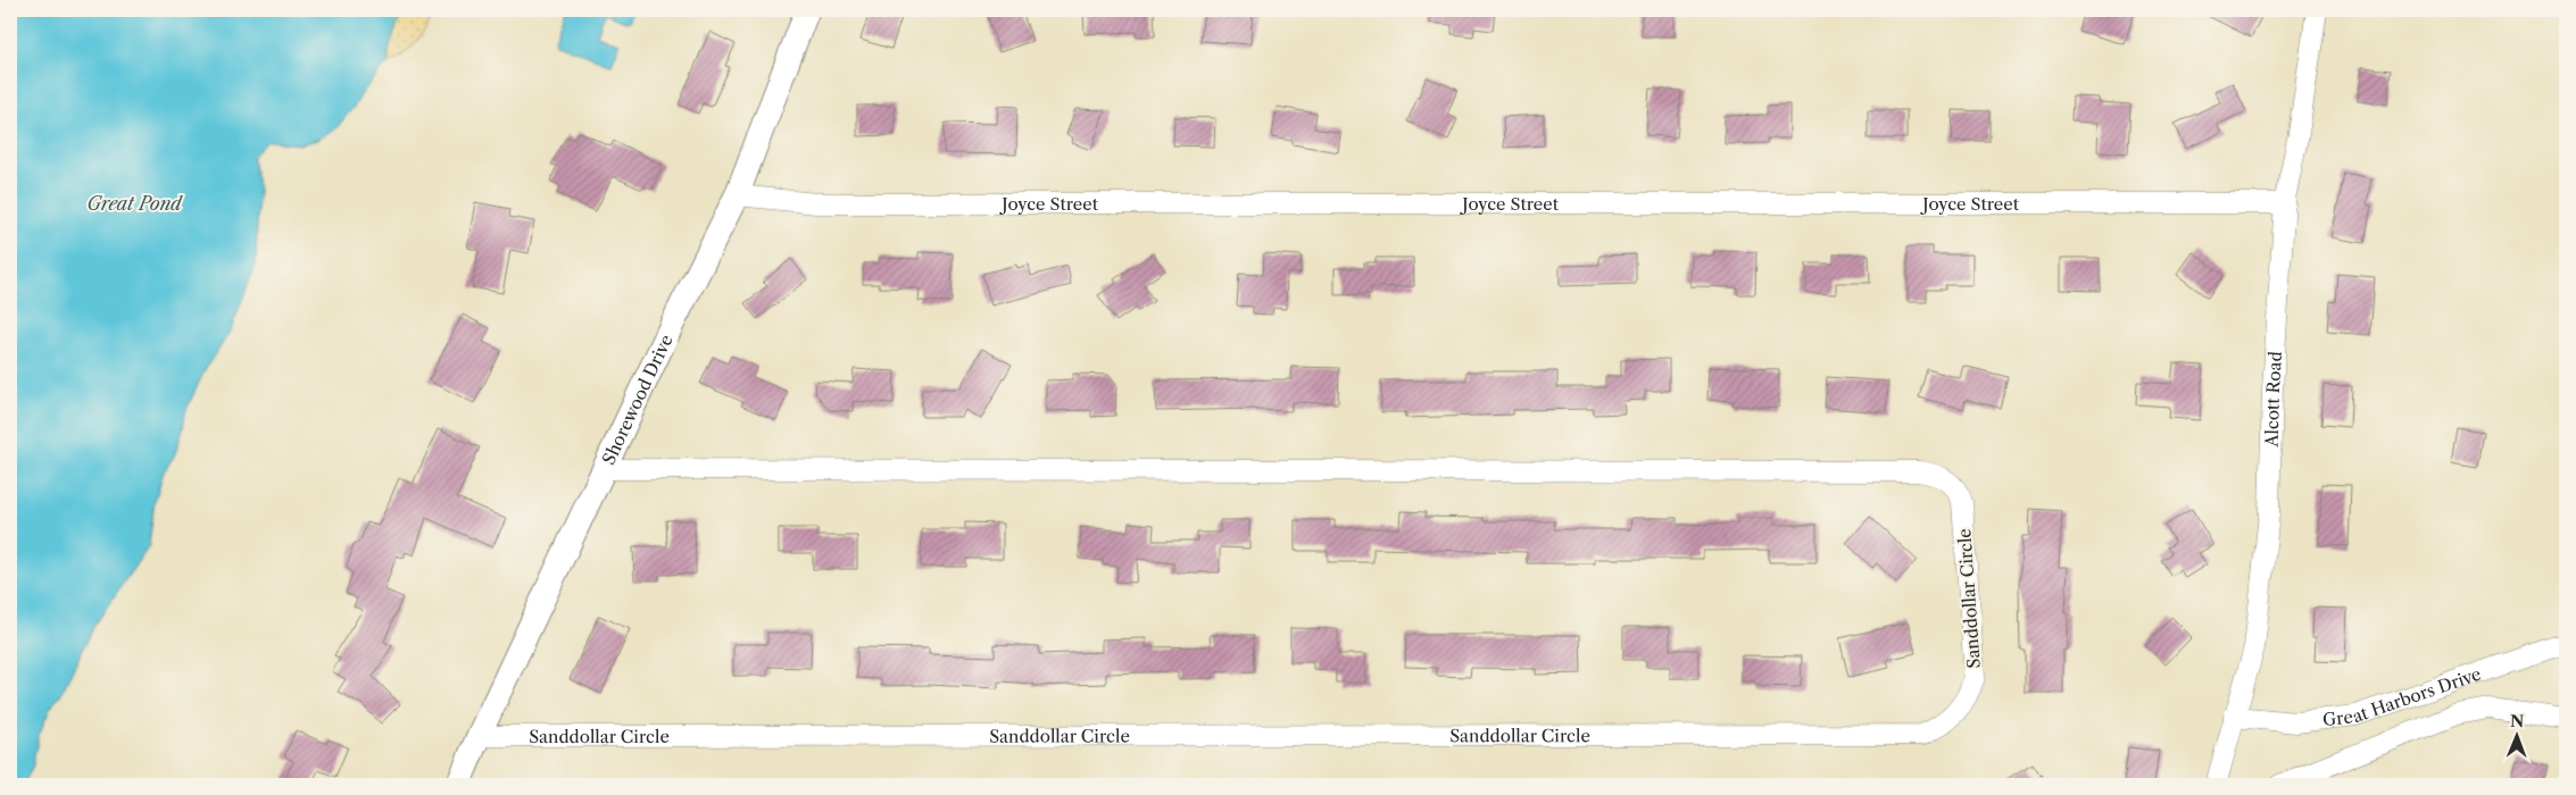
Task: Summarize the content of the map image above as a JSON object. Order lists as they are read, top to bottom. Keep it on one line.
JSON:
{"streets":{"street":["Joyce Street","Alcott Road","Shorewood Drive","Sanddollar Circle","Great Harbors Drive"]},"crossings":[["Joyce Street","Alcott Road"],["Joyce Street","Shorewood Drive"],["Alcott Road","Great Harbors Drive"],["Shorewood Drive","Sanddollar Circle"]],"water":["Great Pond"],"north":"top"}
